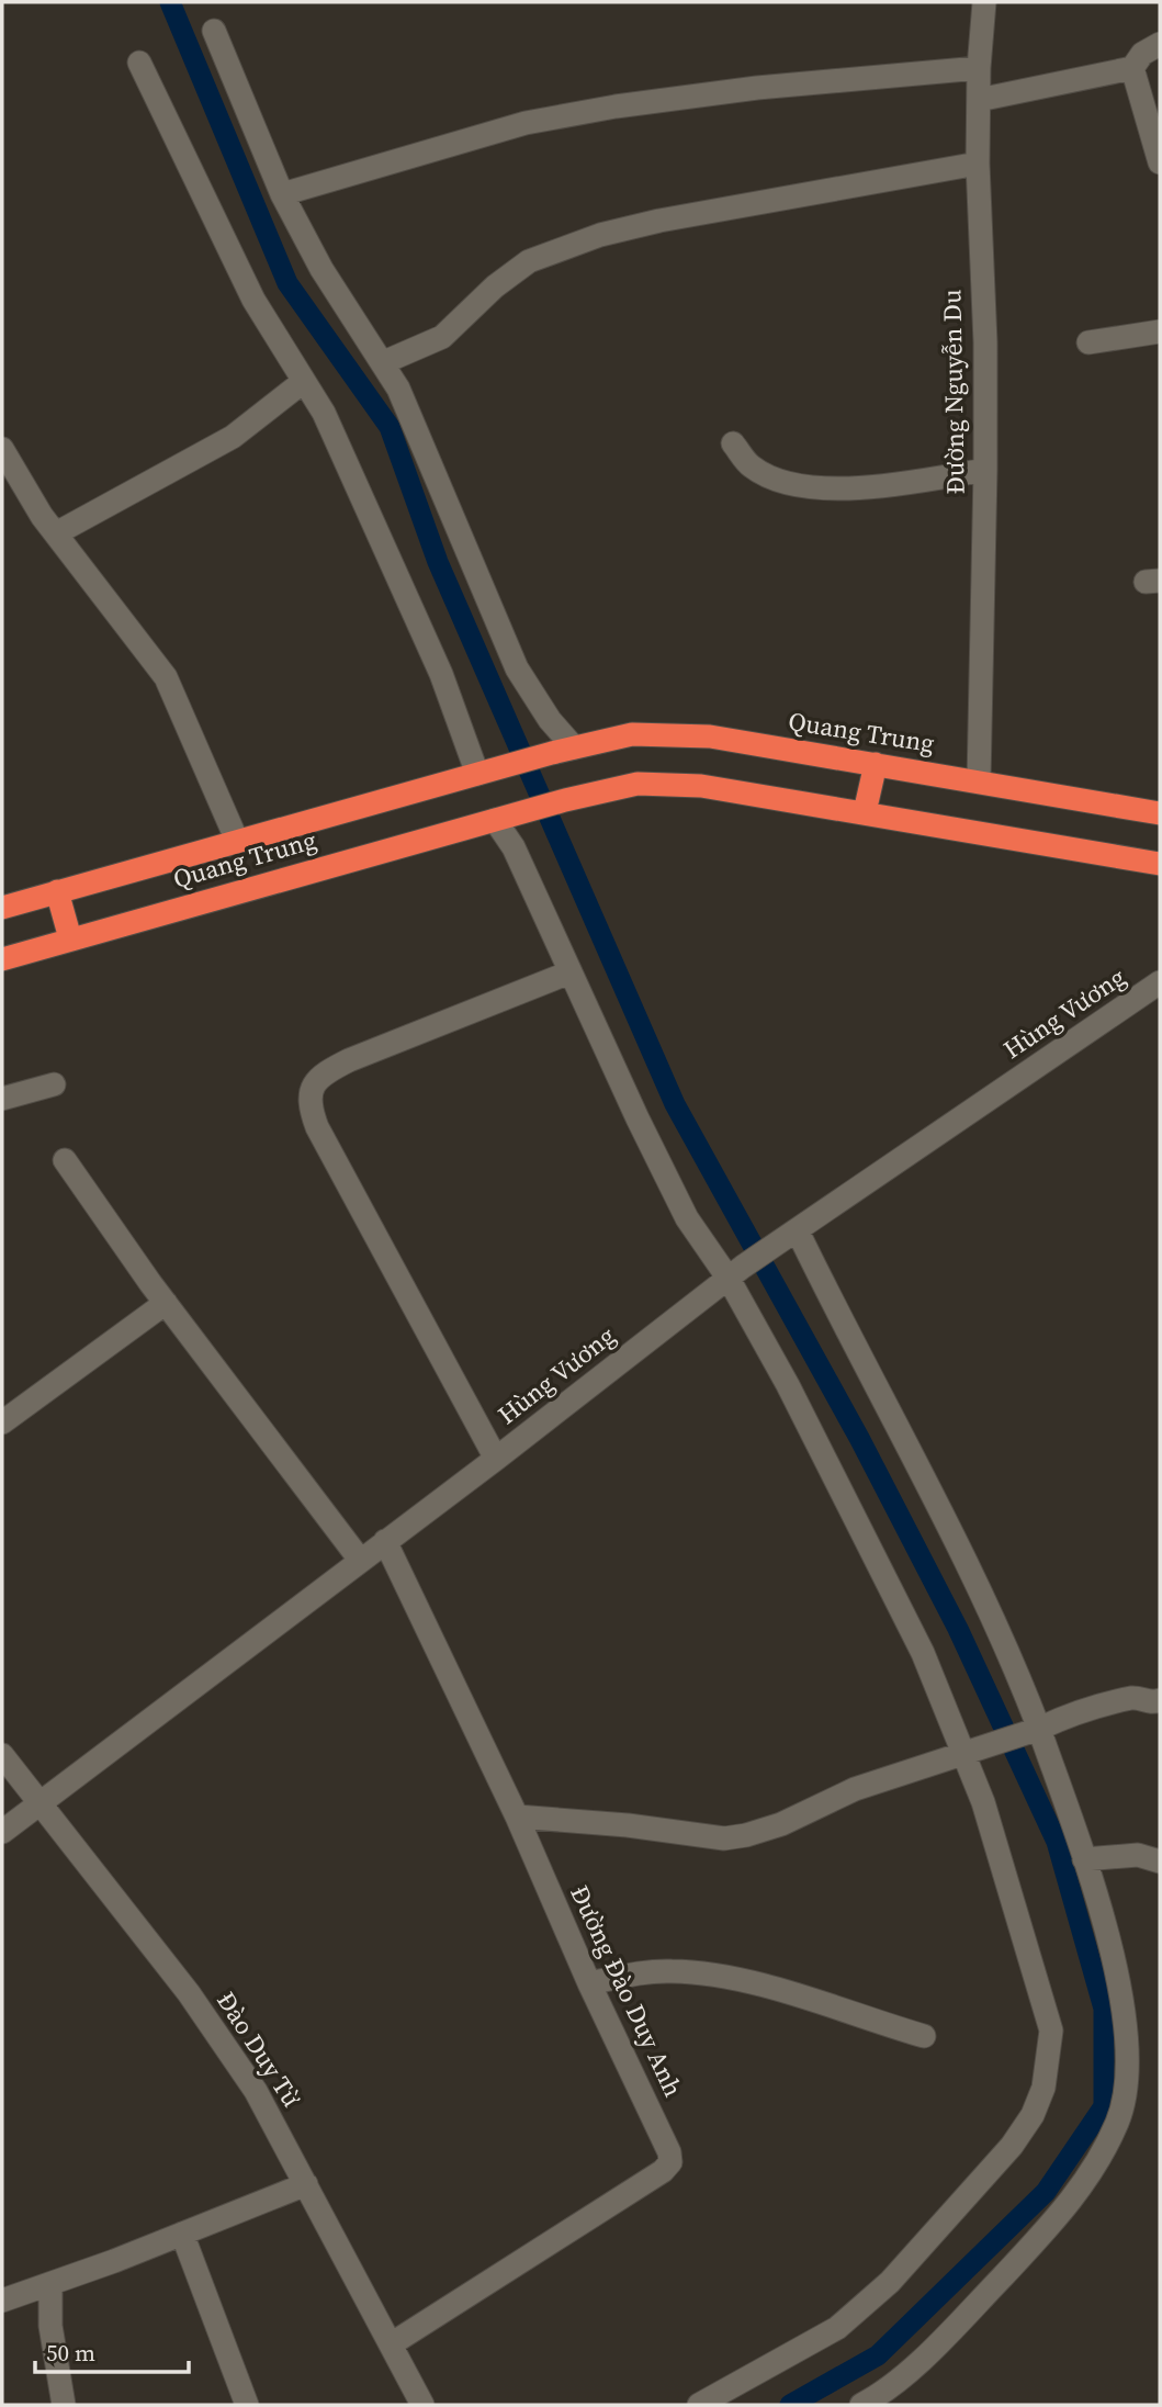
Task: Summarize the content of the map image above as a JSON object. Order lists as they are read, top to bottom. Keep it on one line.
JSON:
{"streets":{"highway":["Quang Trung"],"street":["Đường Nguyễn Du","Hùng Vương","Đường Đào Duy Anh","Đào Duy Từ"]},"crossings":[["Đường Nguyễn Du","Quang Trung"],["Hùng Vương","Đường Đào Duy Anh"],["Hùng Vương","Đào Duy Từ"],["Đường Đào Duy Anh","Đào Duy Từ"]],"scale_bar":"50 m"}
